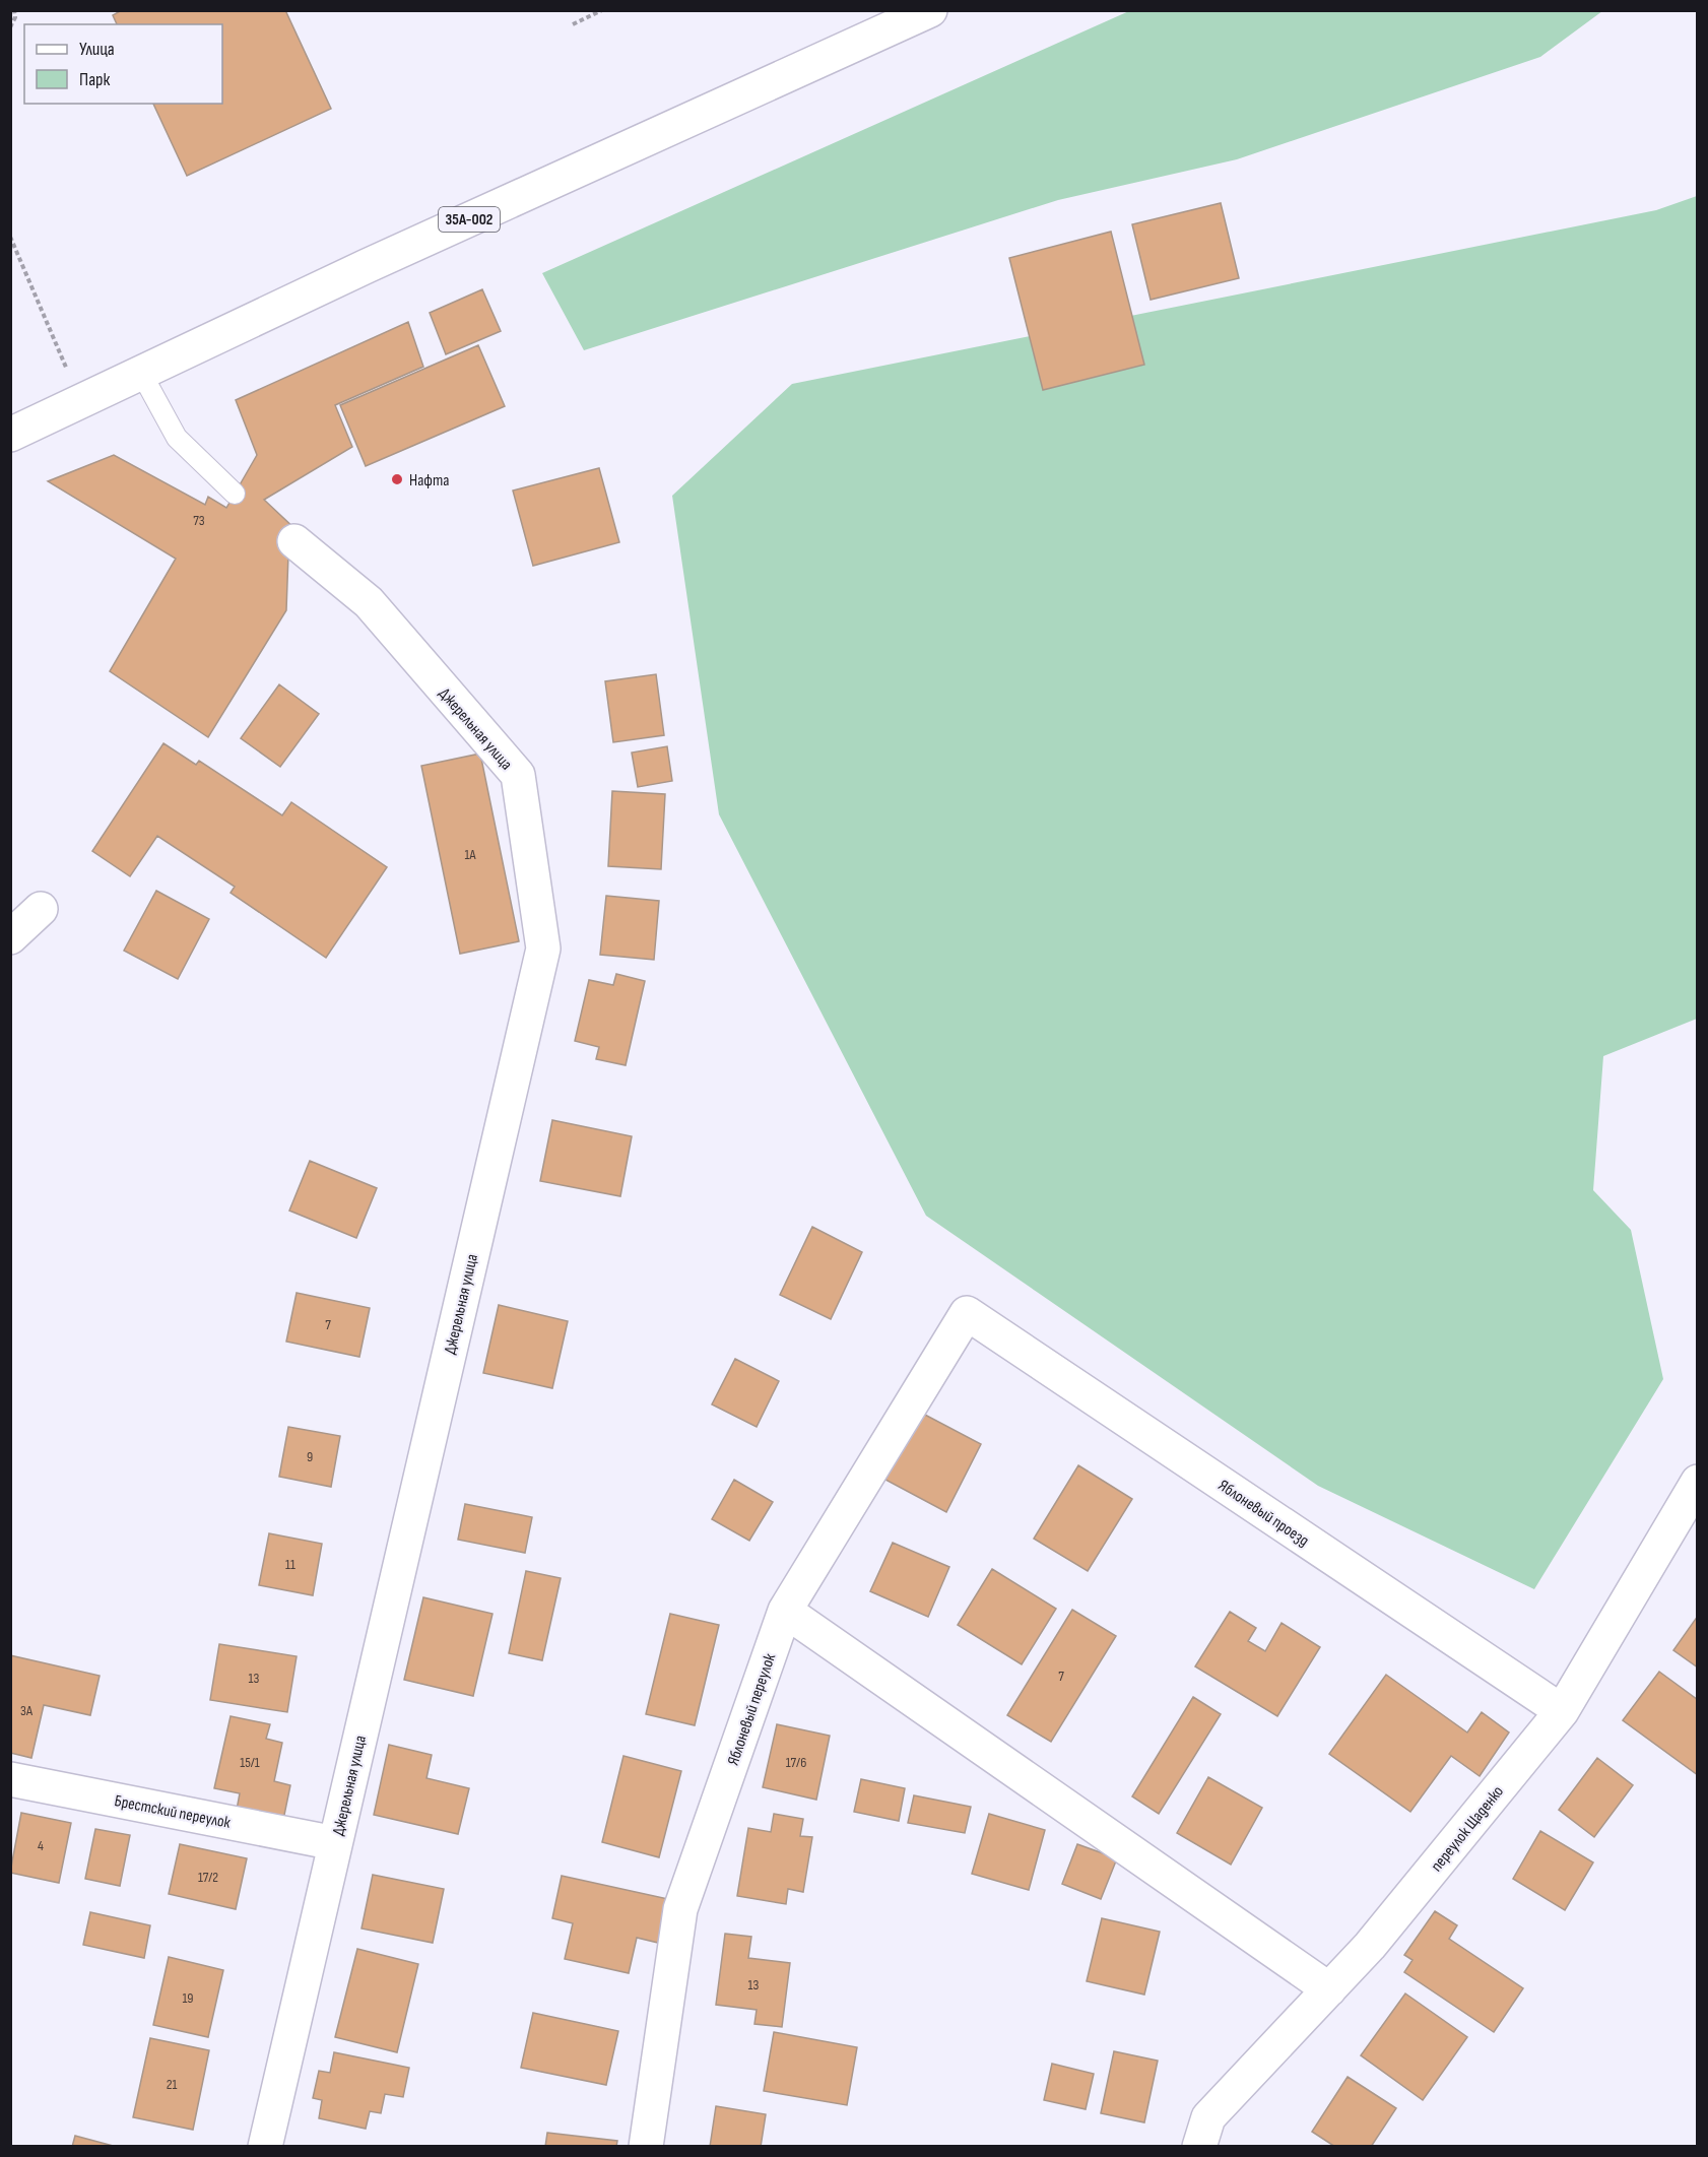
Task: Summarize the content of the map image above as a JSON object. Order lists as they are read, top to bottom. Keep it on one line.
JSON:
{"streets":{"street":["35А-002","Джерельная улица","Яблоневый проезд","Яблоневый переулок","Брестский переулок","переулок Щаденко"]},"crossings":[["Джерельная улица","Брестский переулок"],["Яблоневый проезд","Яблоневый переулок"],["Яблоневый проезд","переулок Щаденко"]],"places":["Нафта"],"house_numbers":["73","1А","7","9","11","7","13","3А","15/1","17/6","4","17/2","13","19","21"],"legend":["Улица","Парк"]}
